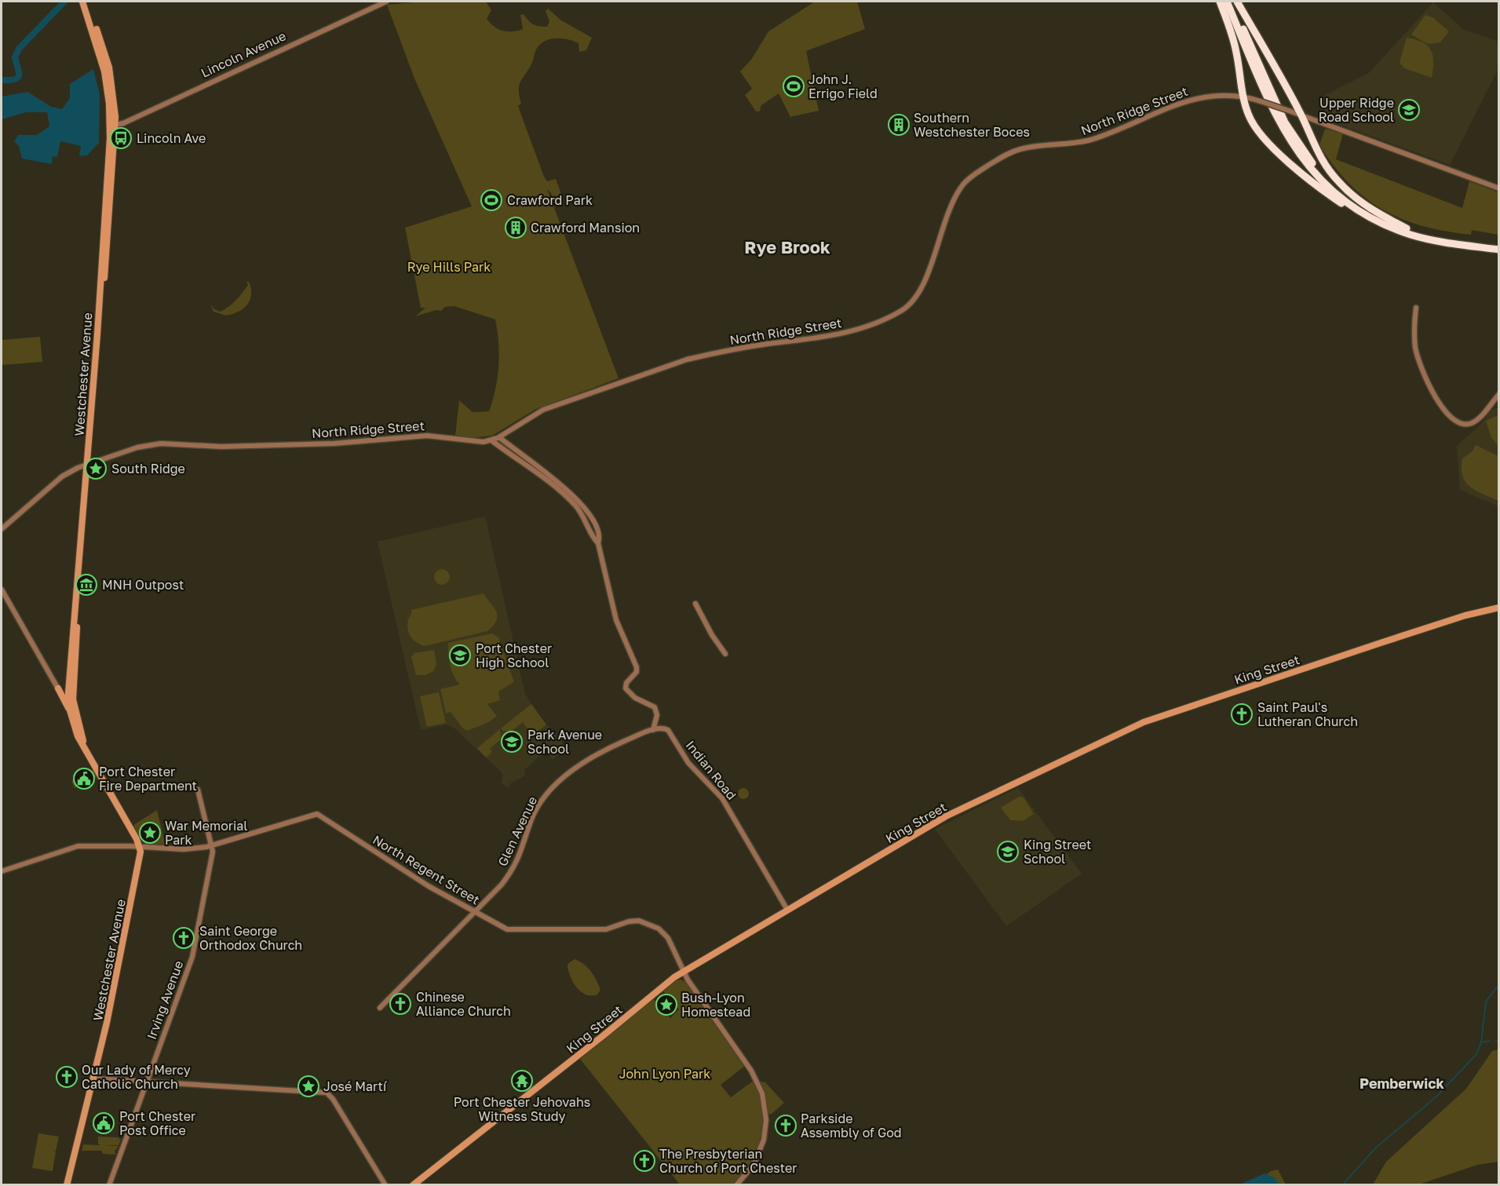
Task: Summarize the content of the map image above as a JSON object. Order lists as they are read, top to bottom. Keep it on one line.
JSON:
{"streets":{"main road":["Westchester Avenue","King Street"],"street":["Lincoln Avenue","North Ridge Street","Indian Road","Glen Avenue","North Regent Street","Irving Avenue"]},"crossings":[["Lincoln Avenue","Westchester Avenue"],["North Ridge Street","Westchester Avenue"],["Westchester Avenue","North Regent Street"],["King Street","Indian Road"],["King Street","North Regent Street"],["Indian Road","Glen Avenue"],["Glen Avenue","North Regent Street"],["North Regent Street","Irving Avenue"]],"districts":["Rye Brook","Pemberwick"],"parks":["Rye Hills Park","John Lyon Park"],"places":{"sports":["John J. Errigo Field","Crawford Park"],"school or university":["Upper Ridge Road School","Port Chester High School","Park Avenue School","King Street School"],"building":["Southern Westchester Boces","Crawford Mansion"],"bus stop":["Lincoln Ave"],"place":["South Ridge","War Memorial Park","Bush-Lyon Homestead","José Martí"],"museum":["MNH Outpost"],"church":["Saint Paul's Lutheran Church","Saint George Orthodox Church","Chinese Alliance Church","Our Lady of Mercy Catholic Church","Parkside Assembly of God","The Presbyterian Church of Port Chester"],"public building":["Port Chester Fire Department","Port Chester Post Office"],"temple":["Port Chester Jehovahs Witness Study"]}}
